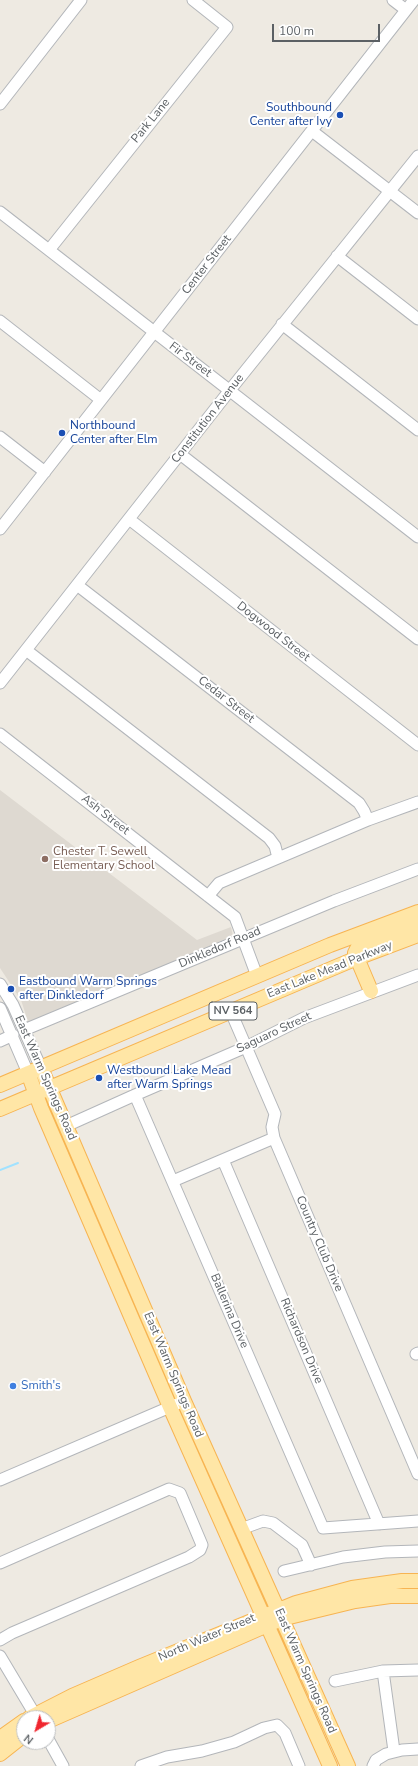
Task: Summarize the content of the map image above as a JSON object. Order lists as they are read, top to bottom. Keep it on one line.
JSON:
{"streets":{"main road":["East Lake Mead Parkway","NV 564","East Warm Springs Road","North Water Street"],"street":["Park Lane","Center Street","Fir Street","Constitution Avenue","Dogwood Street","Cedar Street","Ash Street","Dinkledorf Road","Saguaro Street","Country Club Drive","Ballerina Drive","Richardson Drive"]},"crossings":[["Park Lane","Fir Street"],["Center Street","Fir Street"],["Fir Street","Constitution Avenue"],["Constitution Avenue","Dogwood Street"],["Constitution Avenue","Cedar Street"],["Ash Street","Dinkledorf Road"],["Ash Street","East Lake Mead Parkway"],["Dinkledorf Road","East Warm Springs Road"],["East Lake Mead Parkway","East Warm Springs Road"],["East Lake Mead Parkway","Country Club Drive"],["Saguaro Street","East Warm Springs Road"],["Saguaro Street","Country Club Drive"],["Saguaro Street","Ballerina Drive"],["East Warm Springs Road","North Water Street"],["Ballerina Drive","Richardson Drive"]],"places":["Southbound Center after Ivy","Northbound Center after Elm","Chester T. Sewell Elementary School","Eastbound Warm Springs after Dinkledorf","Westbound Lake Mead after Warm Springs","Smith's"],"scale_bar":"100 m","north":"bottom left"}
